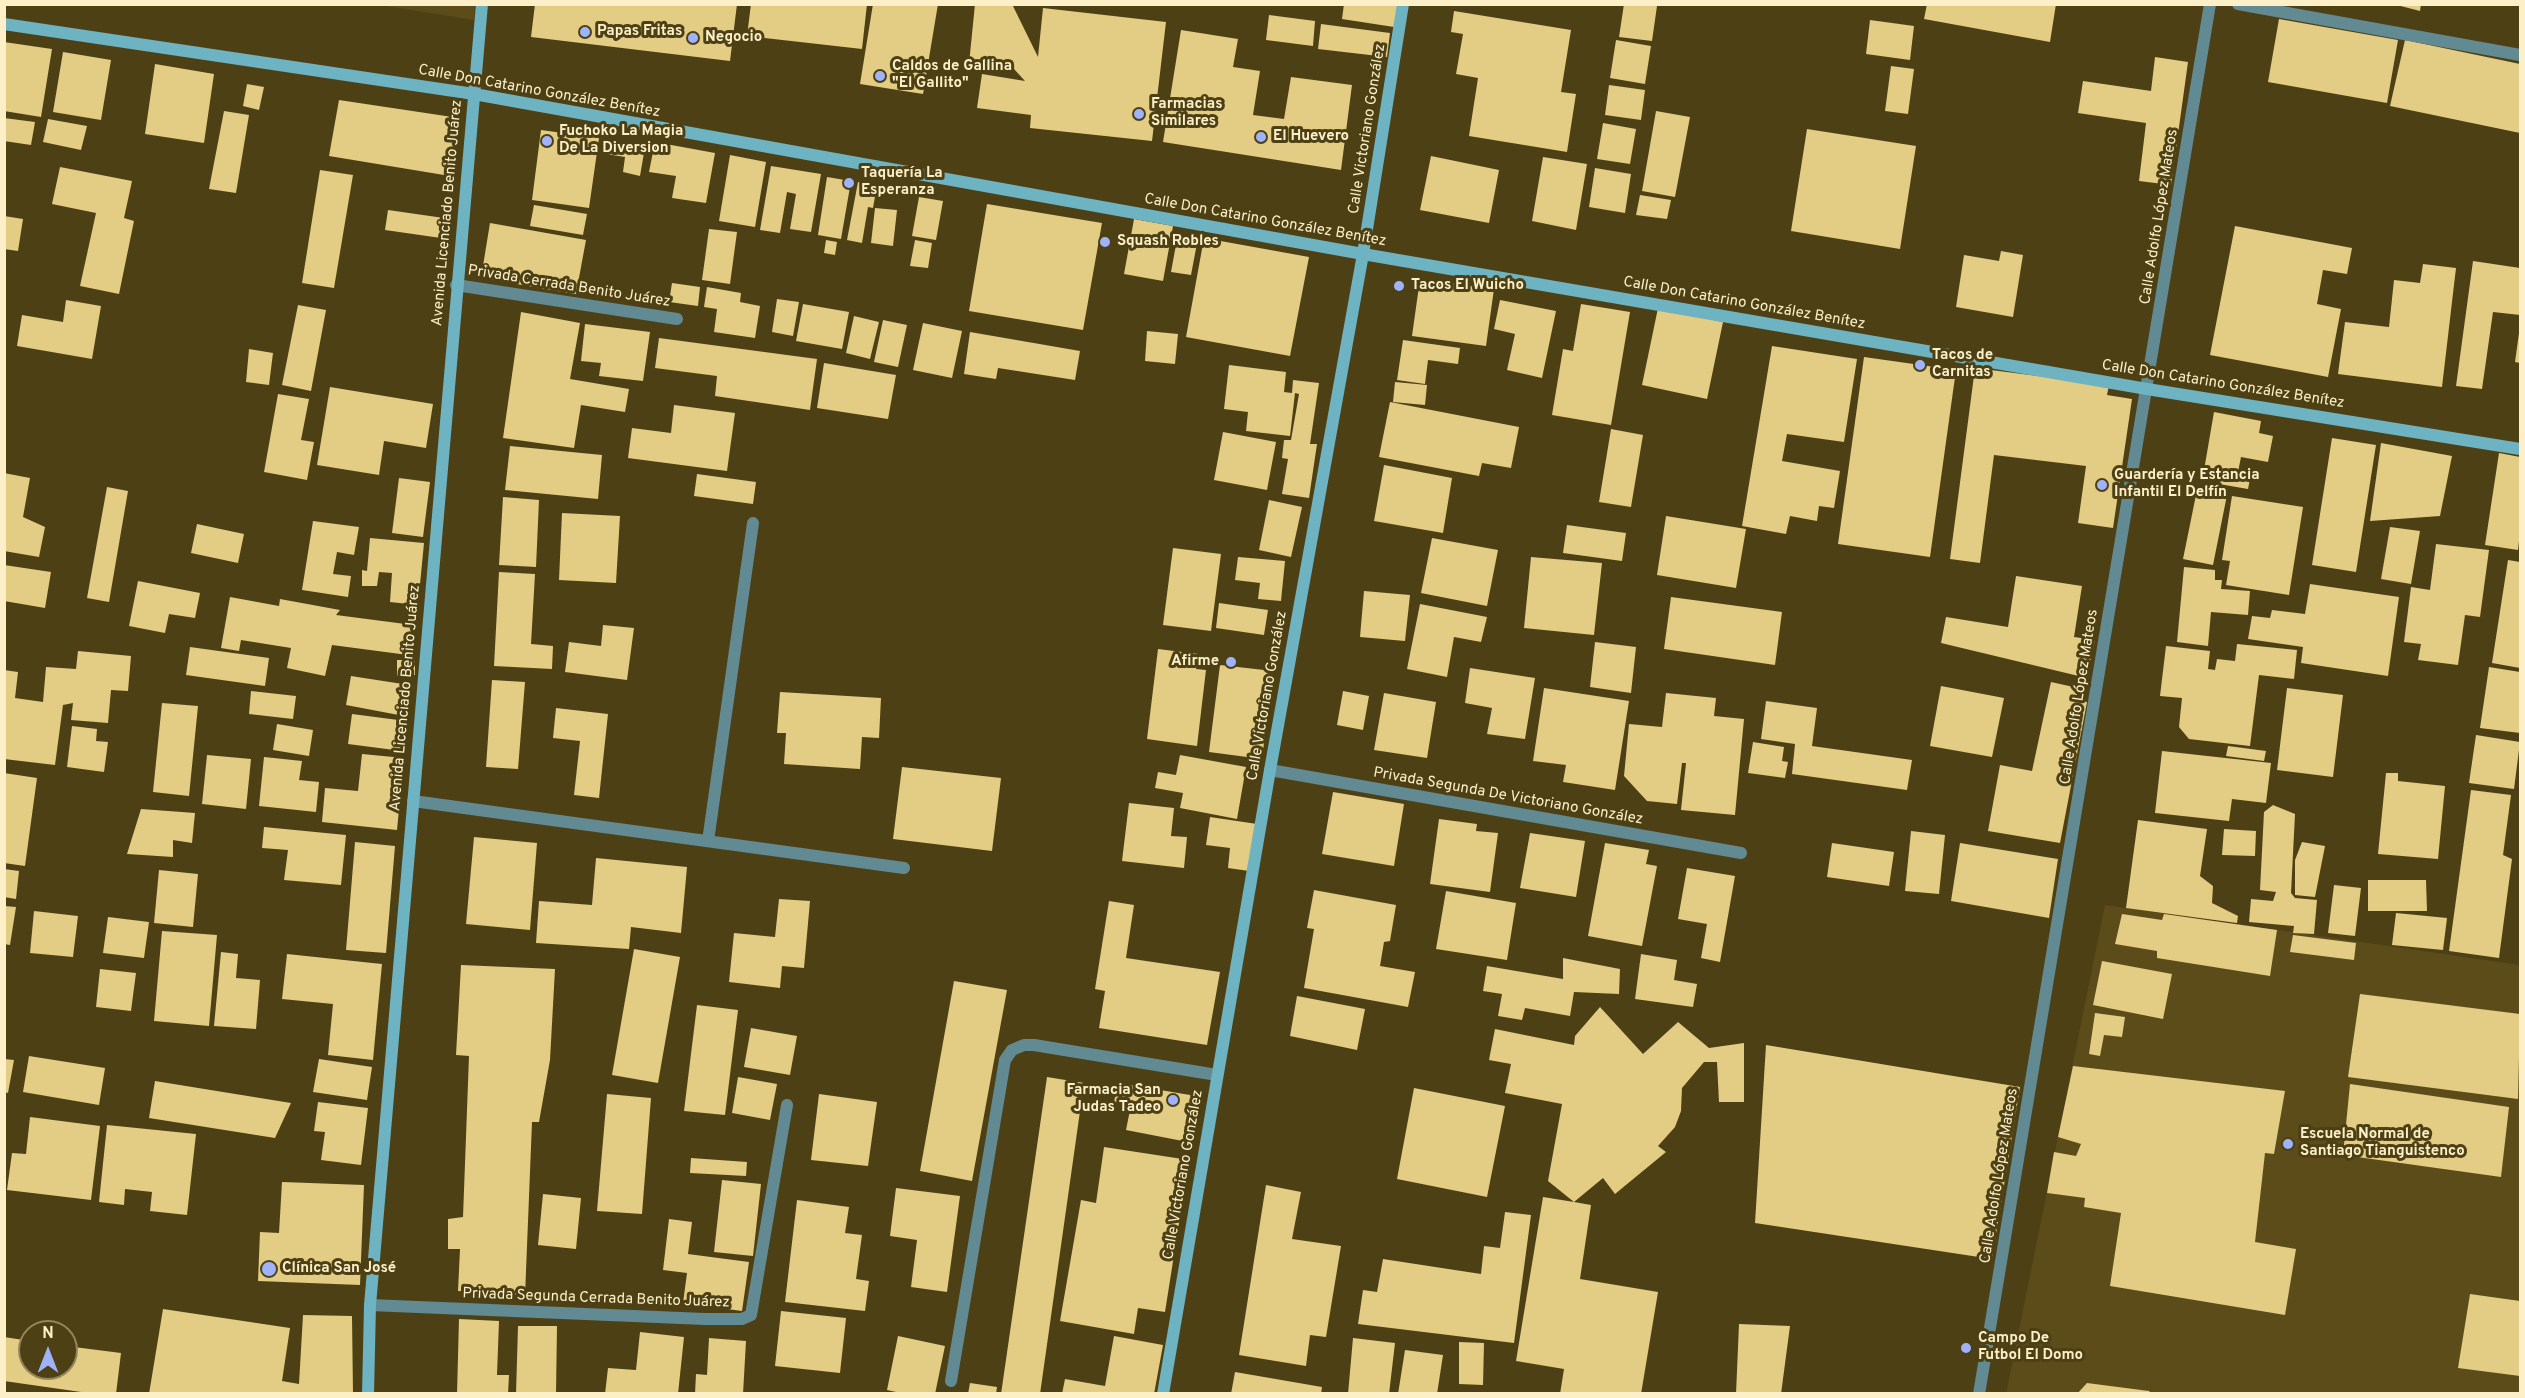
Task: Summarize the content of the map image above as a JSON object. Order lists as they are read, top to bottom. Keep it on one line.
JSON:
{"streets":{"main road":["Calle Don Catarino González Benítez","Calle Victoriano González","Avenida Licenciado Benito Juárez"],"street":["Calle Adolfo López Mateos","Privada Cerrada Benito Juárez","Privada Segunda De Victoriano González","Privada Segunda Cerrada Benito Juárez"]},"crossings":[["Calle Don Catarino González Benítez","Calle Victoriano González"],["Calle Don Catarino González Benítez","Avenida Licenciado Benito Juárez"],["Calle Don Catarino González Benítez","Calle Adolfo López Mateos"],["Calle Victoriano González","Privada Segunda De Victoriano González"],["Avenida Licenciado Benito Juárez","Privada Cerrada Benito Juárez"],["Avenida Licenciado Benito Juárez","Privada Segunda Cerrada Benito Juárez"]],"places":["Papas Fritas","Negocio","Caldos de Gallina \"El Gallito\"","Farmacias Similares","El Huevero","Fuchoko La Magia De La Diversion","Taquería La Esperanza","Squash Robles","Tacos El Wuicho","Tacos de Carnitas","Guardería y Estancia Infantil El Delfín","Afirme","Farmacia San Judas Tadeo","Escuela Normal de Santiago Tianguistenco","Clínica San José","Campo De Futbol El Domo"],"north":"top"}
